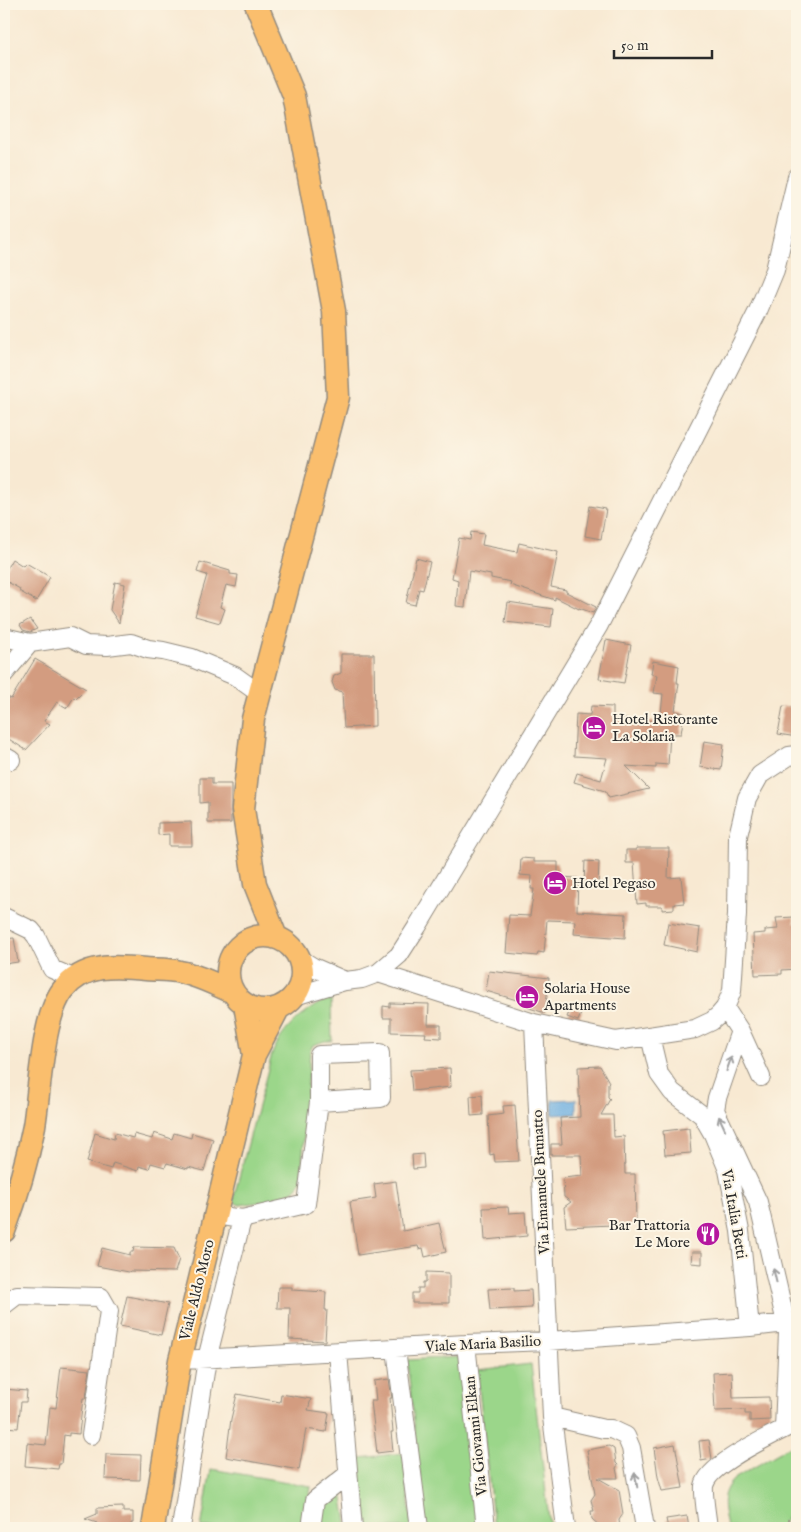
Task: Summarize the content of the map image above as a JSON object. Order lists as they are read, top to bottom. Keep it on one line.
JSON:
{"streets":{"main road":["Viale Aldo Moro"],"street":["Via Emanuele Brunatto","Via Italia Betti","Viale Maria Basilio","Via Giovanni Elkan"]},"crossings":[["Via Emanuele Brunatto","Viale Maria Basilio"],["Via Italia Betti","Viale Maria Basilio"],["Viale Aldo Moro","Viale Maria Basilio"],["Viale Maria Basilio","Via Giovanni Elkan"]],"places":{"hotel":["Hotel Ristorante La Solaria","Hotel Pegaso","Solaria House Apartments"],"restaurant":["Bar Trattoria Le More"]},"scale_bar":"50 m"}
